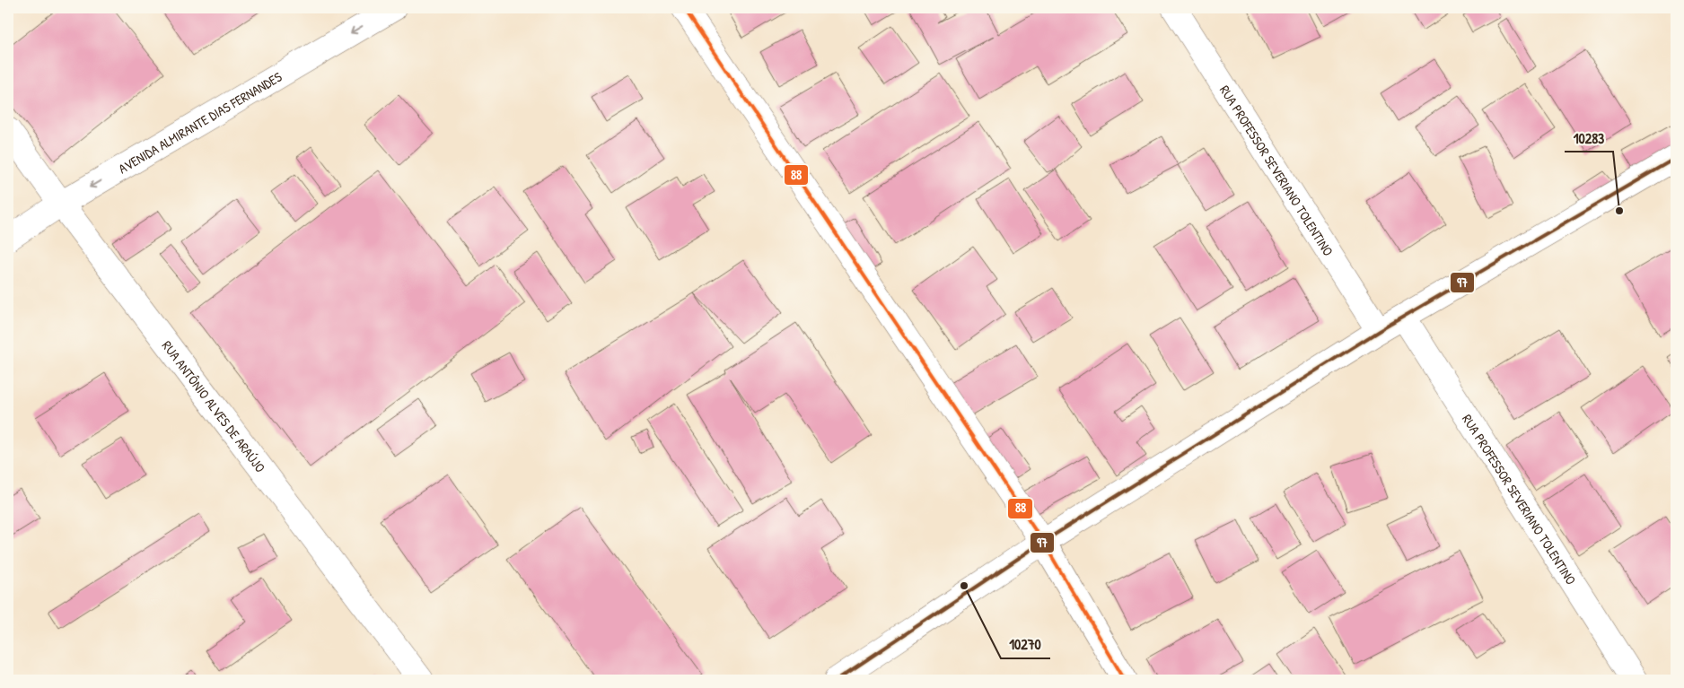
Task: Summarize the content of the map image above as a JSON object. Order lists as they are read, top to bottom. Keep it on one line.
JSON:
{"streets":{"street":["AVENIDA ALMIRANTE DIAS FERNANDES","RUA PROFESSOR SEVERIANO TOLENTINO","RUA ANTÔNIO ALVES DE ARAÚJO"]},"crossings":[["AVENIDA ALMIRANTE DIAS FERNANDES","RUA ANTÔNIO ALVES DE ARAÚJO"]],"one_way":["AVENIDA ALMIRANTE DIAS FERNANDES"],"places":["10283","10270"],"lines":["transit line 88","transit line 97"]}
